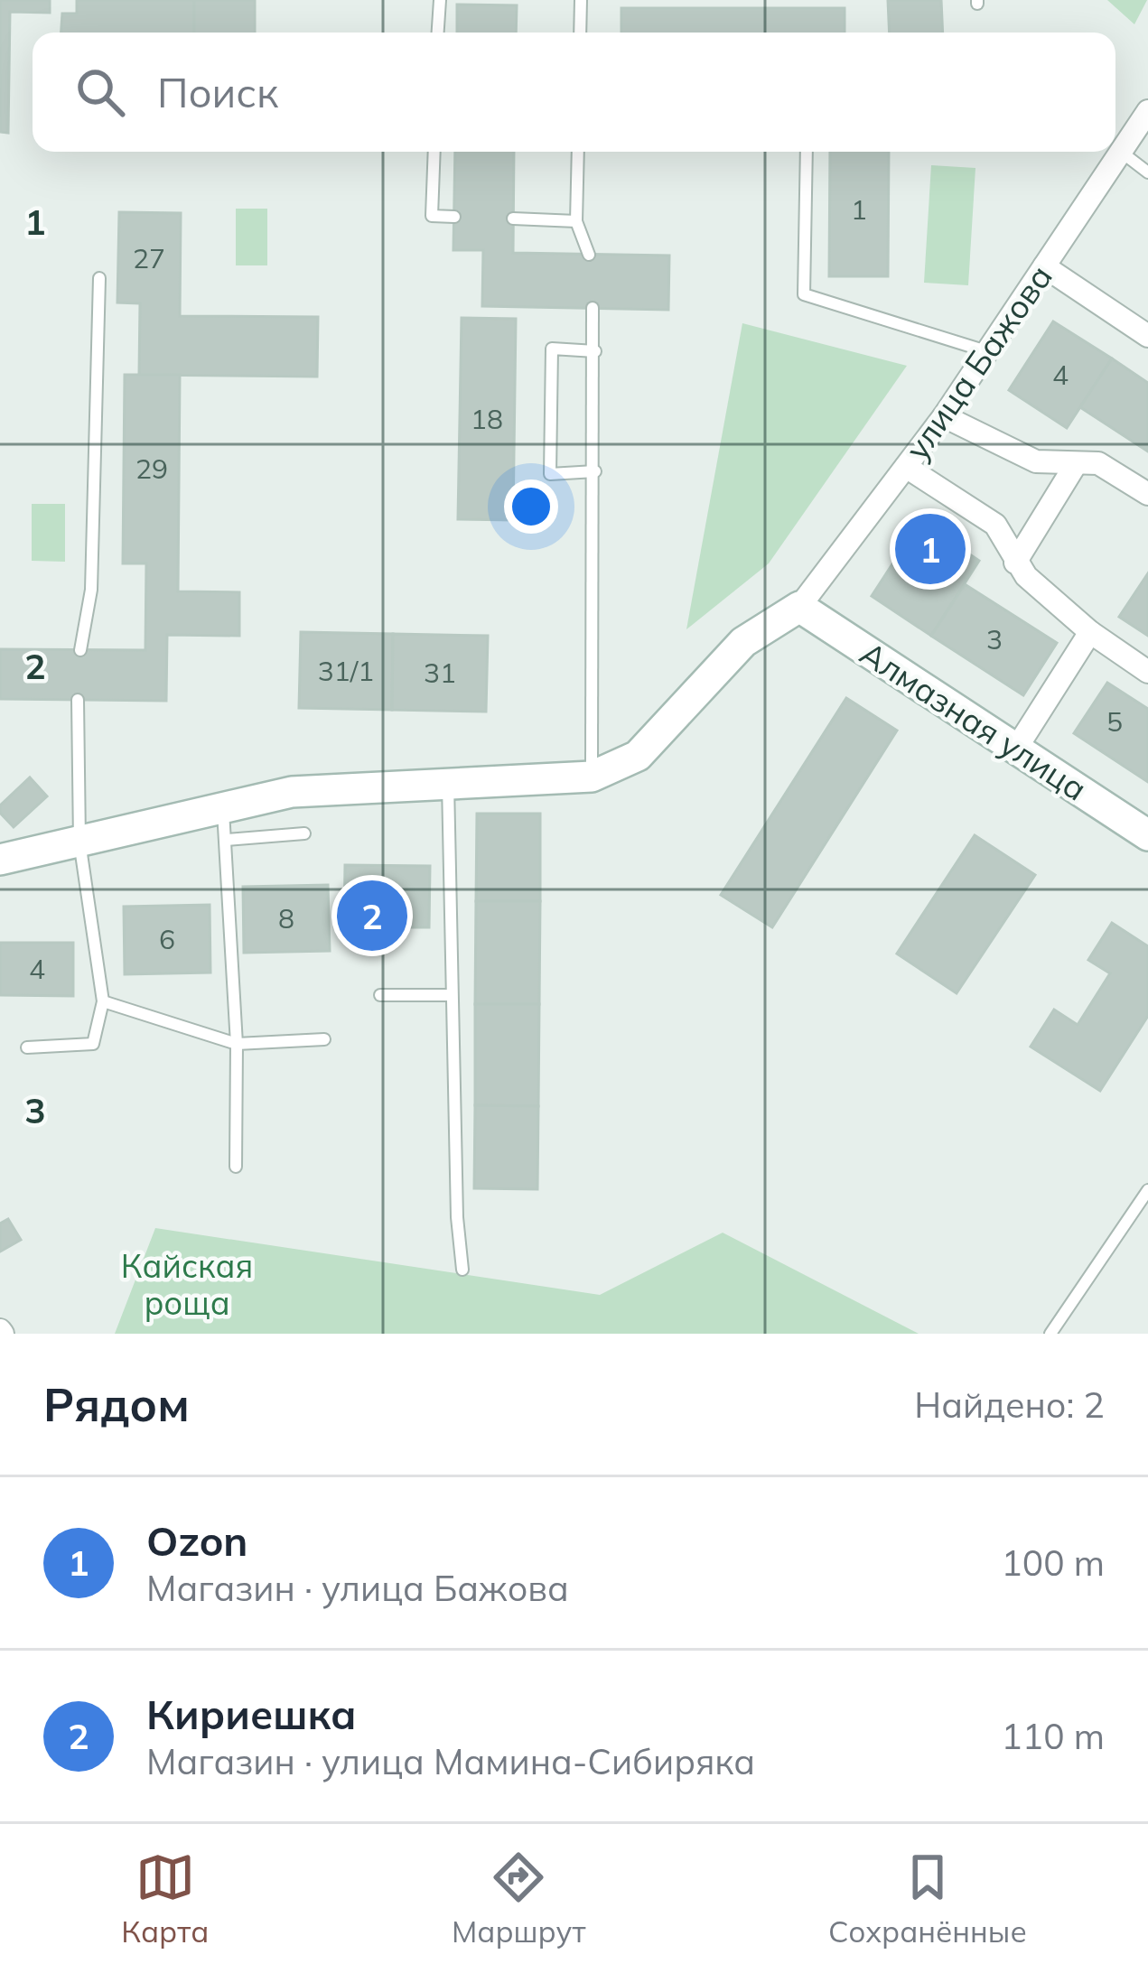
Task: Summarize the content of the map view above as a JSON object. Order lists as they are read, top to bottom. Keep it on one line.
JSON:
{"streets":{"street":["улица Бажова","Алмазная улица"]},"crossings":[["улица Бажова","Алмазная улица"]],"parks":["Кайская роща"],"house_numbers":["1","27","4","18","29","3","31/1","31","5","8","6","4"],"page":{"search":"Поиск","pins":["1","2"],"heading":["Рядом","Найдено: 2"],"list":[{"mark":"1","name":"Ozon","note":"Магазин · улица Бажова","value":"100 m"},{"mark":"2","name":"Кириешка","note":"Магазин · улица Мамина-Сибиряка","value":"110 m"}],"nav":["Карта","Маршрут","Сохранённые"]},"grid":{"rows":["1","2","3"]}}
